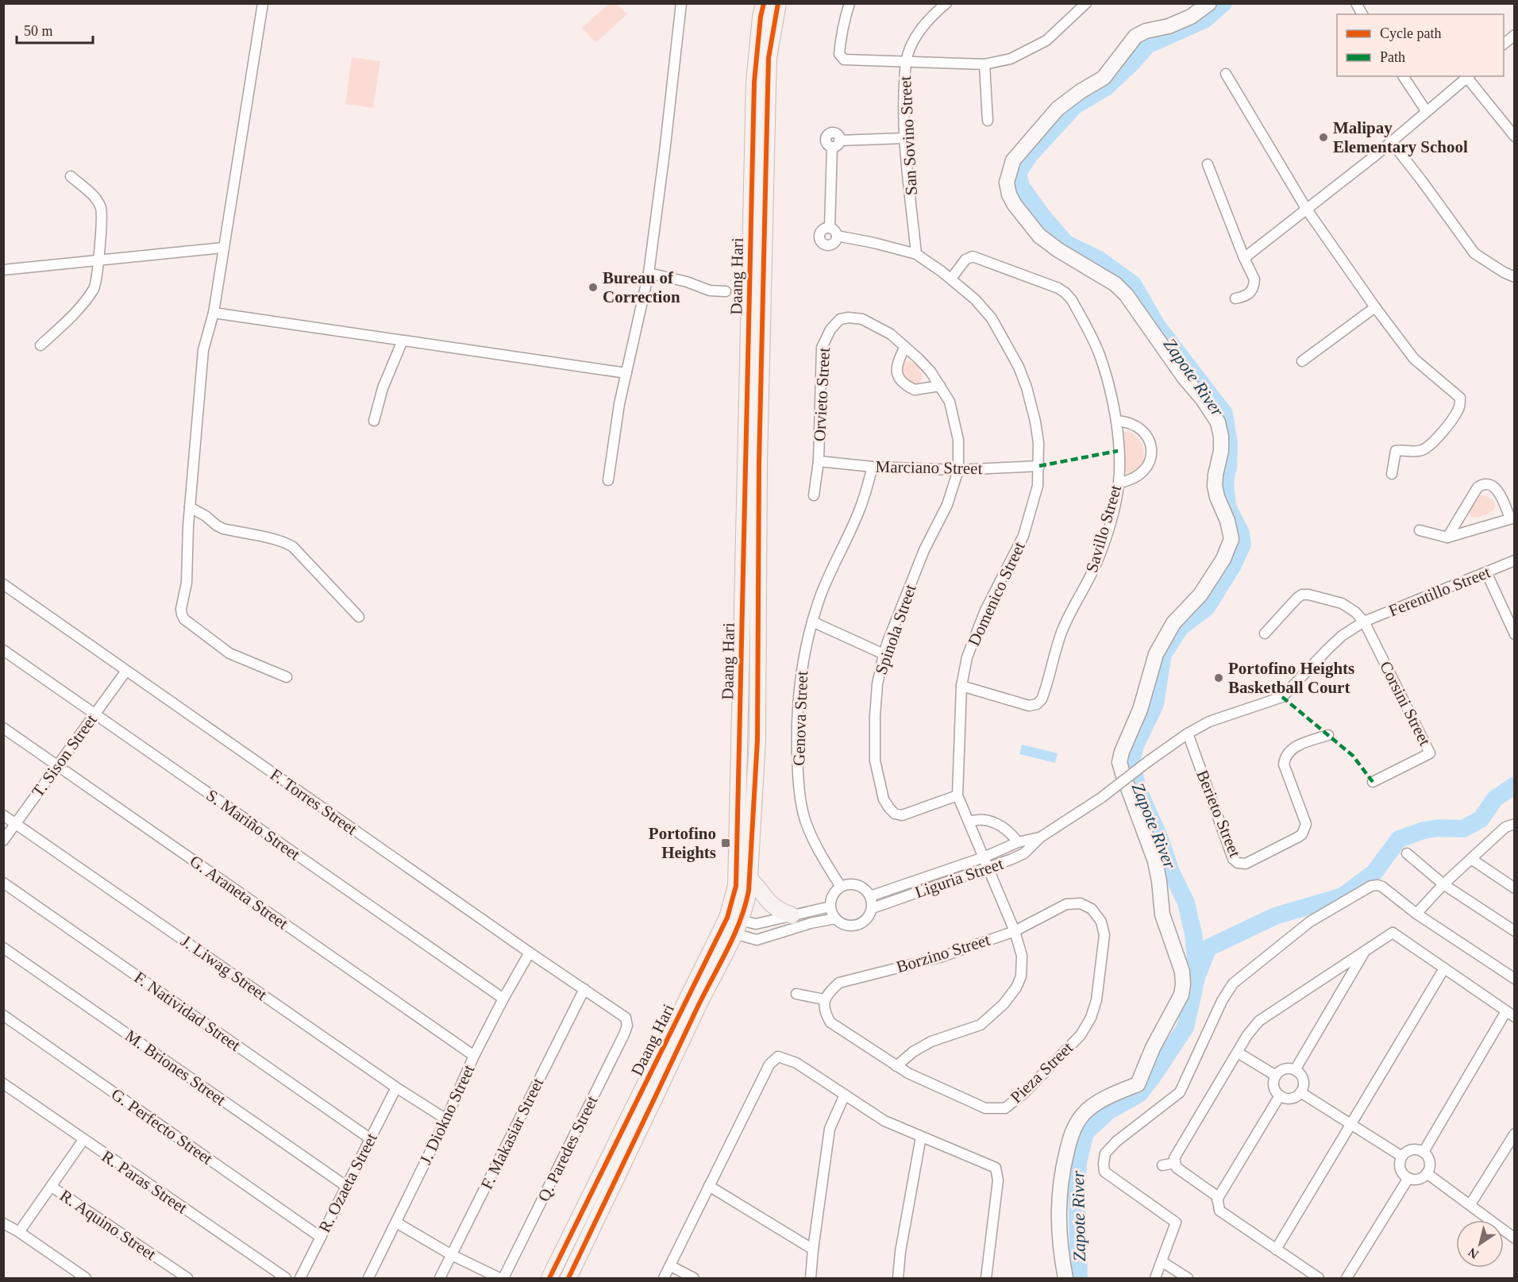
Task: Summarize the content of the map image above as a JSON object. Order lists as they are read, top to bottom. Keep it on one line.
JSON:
{"streets":{"main road":["Daang Hari"],"street":["San Sovino Street","Orvieto Street","Marciano Street","Savillo Street","Ferentillo Street","Domenico Street","Spinola Street","Corsini Street","Genova Street","T. Sison Street","F. Torres Street","Berieto Street","S. Mariño Street","Liguria Street","G. Araneta Street","Borzino Street","J. Liwag Street","F. Natividad Street","M. Briones Street","Pieza Street","J. Diokno Street","G. Perfecto Street","F. Makasiar Street","Q. Paredes Street","R. Paras Street","R. Ozaeta Street","R. Aquino Street"]},"crossings":[["San Sovino Street","Domenico Street"],["Orvieto Street","Marciano Street"],["Orvieto Street","Spinola Street"],["Marciano Street","Domenico Street"],["Marciano Street","Spinola Street"],["Marciano Street","Genova Street"],["Savillo Street","Domenico Street"],["Ferentillo Street","Corsini Street"],["Ferentillo Street","Liguria Street"],["Domenico Street","Spinola Street"],["Domenico Street","Liguria Street"],["Domenico Street","Borzino Street"],["Domenico Street","Pieza Street"],["Corsini Street","Liguria Street"],["Genova Street","Liguria Street"],["T. Sison Street","F. Torres Street"],["T. Sison Street","S. Mariño Street"],["T. Sison Street","G. Araneta Street"],["T. Sison Street","J. Liwag Street"],["F. Torres Street","J. Diokno Street"],["F. Torres Street","F. Makasiar Street"],["F. Torres Street","Q. Paredes Street"],["Berieto Street","Liguria Street"],["S. Mariño Street","J. Diokno Street"],["G. Araneta Street","J. Diokno Street"],["Borzino Street","Pieza Street"],["J. Liwag Street","J. Diokno Street"],["J. Liwag Street","R. Ozaeta Street"],["F. Natividad Street","R. Ozaeta Street"],["M. Briones Street","R. Ozaeta Street"],["G. Perfecto Street","R. Ozaeta Street"]],"water":["Zapote River"],"places":{"other":["Malipay Elementary School","Bureau of Correction","Portofino Heights Basketball Court"],"transit":["Portofino Heights"]},"legend":["Cycle path","Path"],"scale_bar":"50 m","north":"bottom left"}
